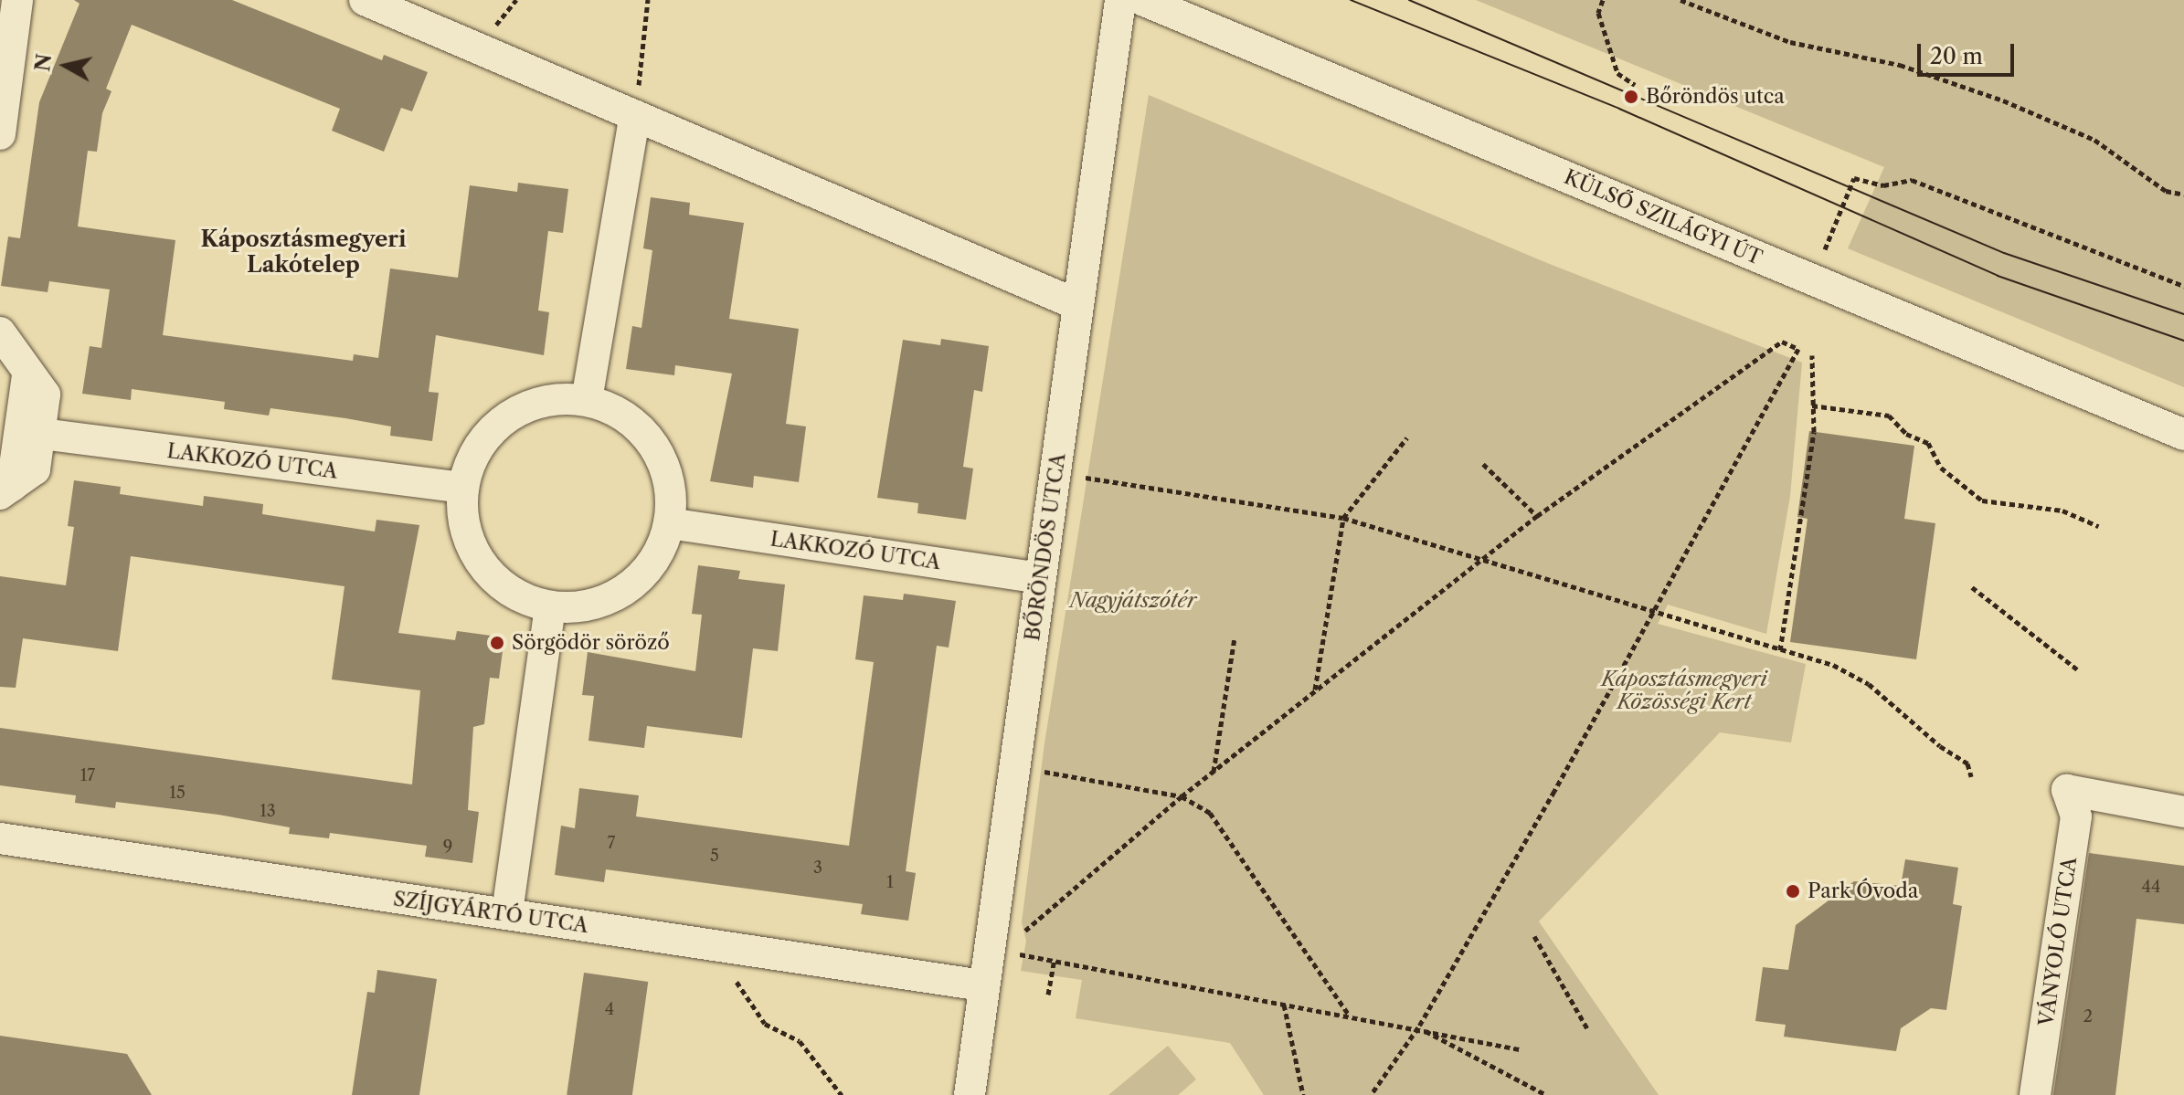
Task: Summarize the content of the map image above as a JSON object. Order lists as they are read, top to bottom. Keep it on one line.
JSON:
{"streets":{"street":["KÜLSŐ SZILÁGYI ÚT","LAKKOZÓ UTCA","BŐRÖNDÖS UTCA","SZÍJGYÁRTÓ UTCA","VÁNYOLÓ UTCA"]},"crossings":[["LAKKOZÓ UTCA","BŐRÖNDÖS UTCA"],["BŐRÖNDÖS UTCA","SZÍJGYÁRTÓ UTCA"]],"districts":["Káposztásmegyeri Lakótelep"],"parks":["Nagyjátszótér","Káposztásmegyeri Közösségi Kert"],"places":["Bőröndös utca","Sörgödör söröző","Park Óvoda"],"house_numbers":["17","15","13","7","9","5","3","1","44","4","2"],"scale_bar":"20 m","north":"left"}
